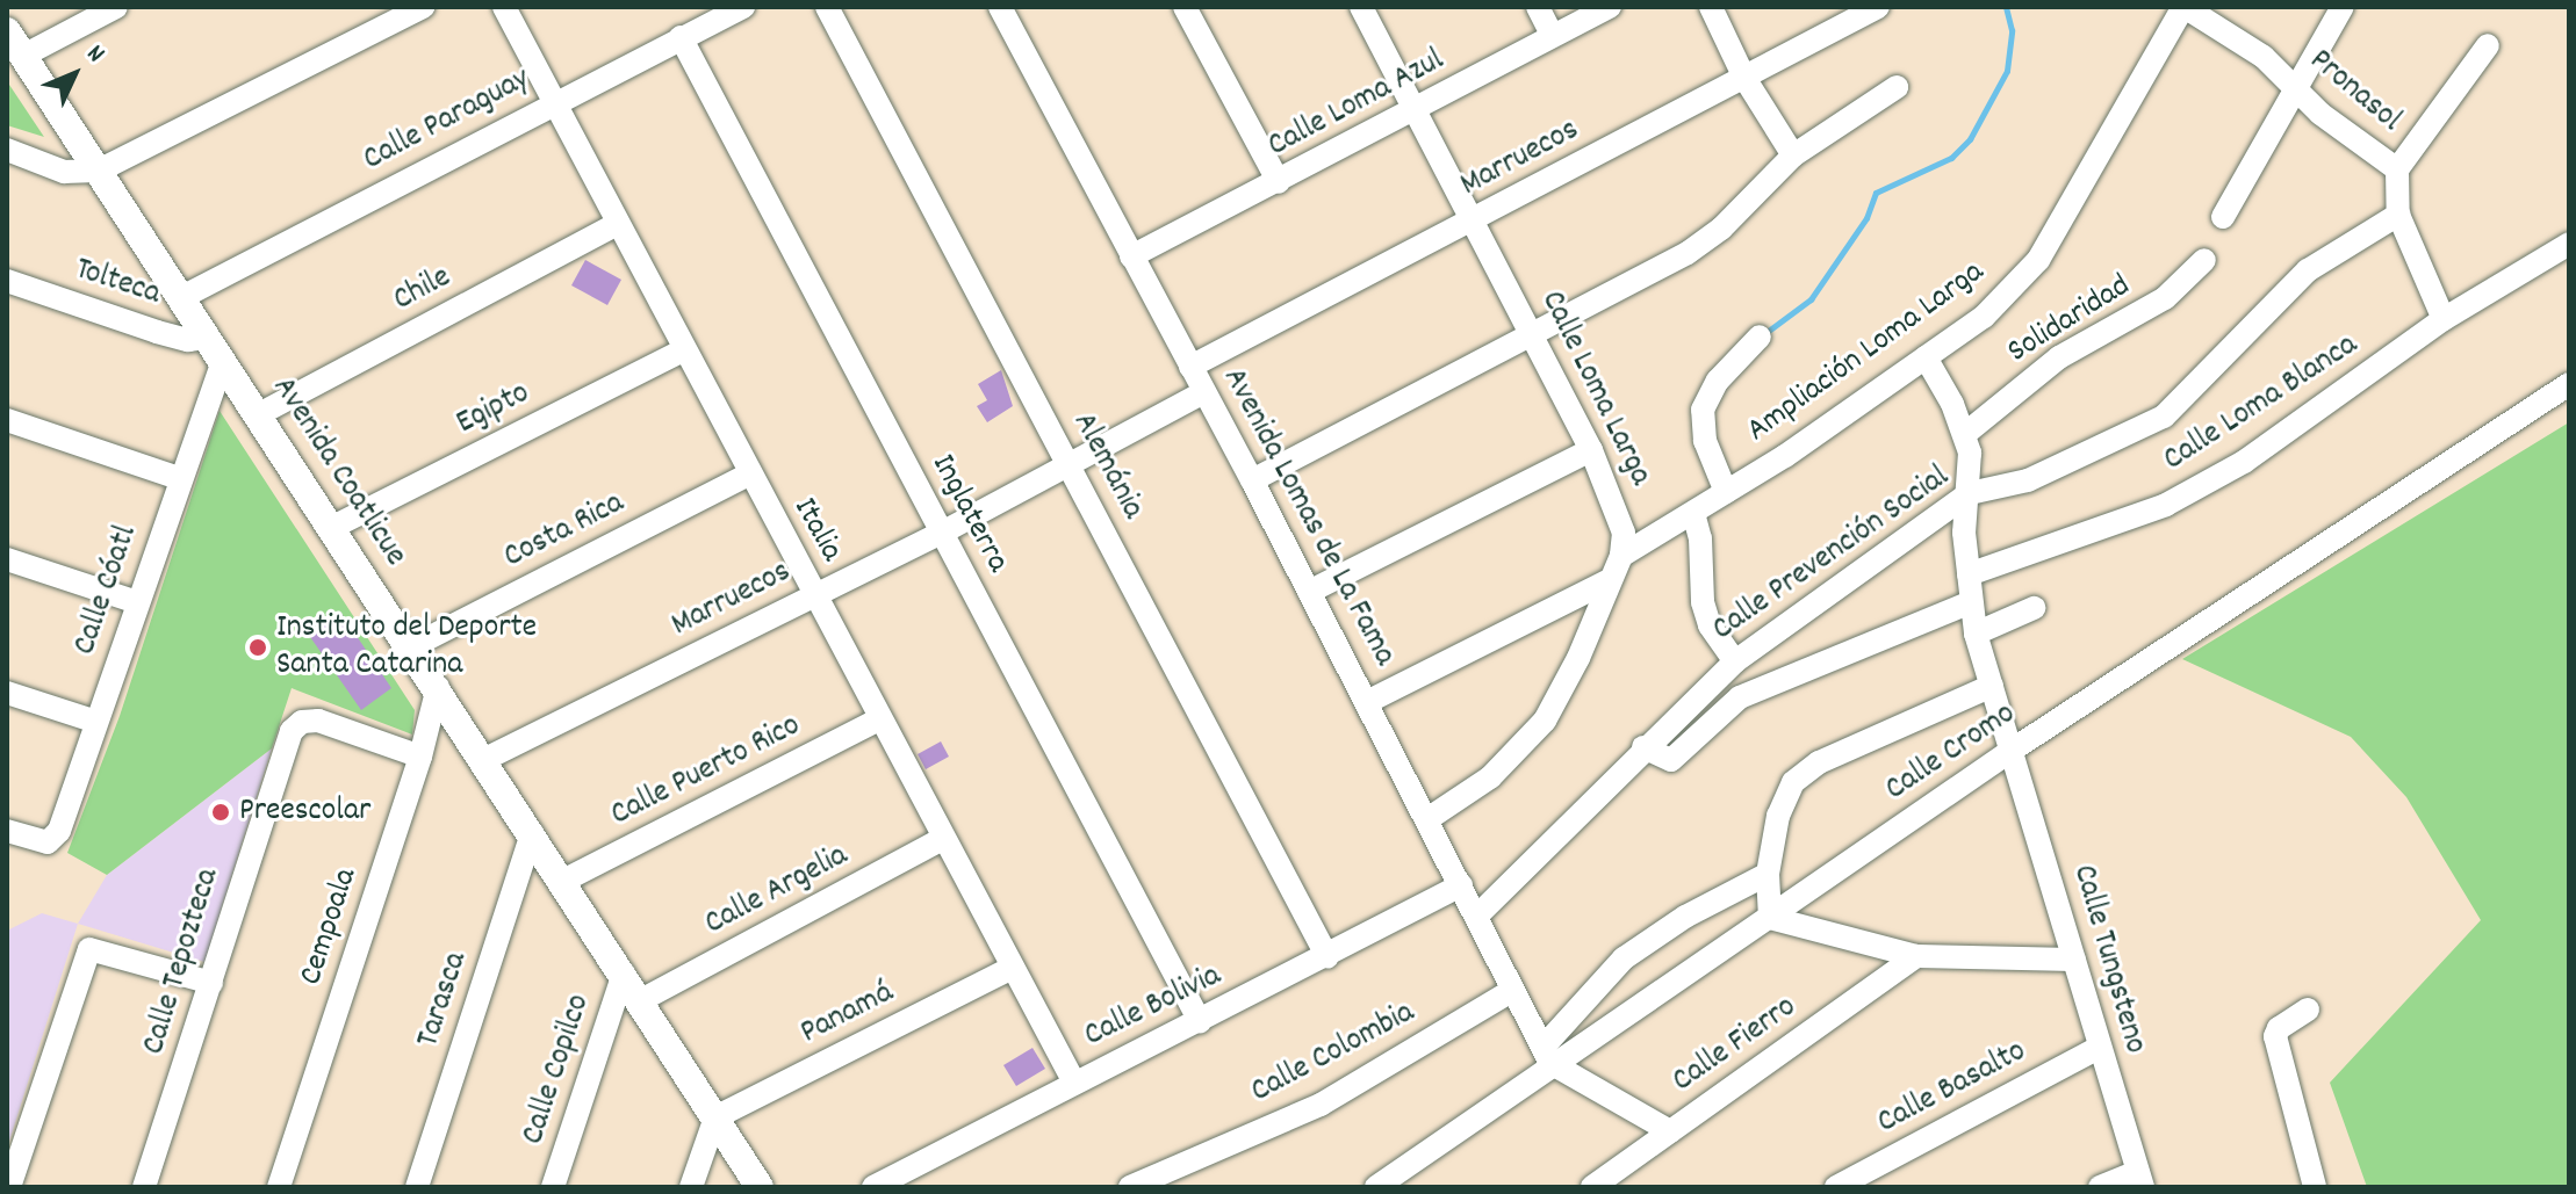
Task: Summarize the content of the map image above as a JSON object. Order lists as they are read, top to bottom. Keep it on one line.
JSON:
{"streets":{"street":["Pronasol","Calle Loma Azul","Calle Paraguay","Marruecos","Tolteca","Chile","Solidaridad","Ampliación Loma Larga","Calle Loma Larga","Calle Loma Blanca","Egipto","Alemánia","Avenida Coatlicue","Inglaterra","Avenida Lomas de La Fama","Italia","Costa Rica","Calle Prevención Social","Calle Cóatl","Calle Cromo","Calle Puerto Rico","Calle Argelia","Cempoala","Calle Tungsteno","Calle Tepozteca","Tarasca","Calle Bolivia","Panamá","Calle Fierro","Calle Colombia","Calle Copilco","Calle Basalto"]},"crossings":[["Pronasol","Ampliación Loma Larga"],["Pronasol","Calle Loma Blanca"],["Pronasol","Calle Prevención Social"],["Calle Loma Azul","Calle Loma Larga"],["Calle Loma Azul","Avenida Lomas de La Fama"],["Calle Paraguay","Avenida Coatlicue"],["Calle Paraguay","Inglaterra"],["Calle Paraguay","Italia"],["Marruecos","Calle Loma Larga"],["Marruecos","Alemánia"],["Marruecos","Avenida Coatlicue"],["Marruecos","Inglaterra"],["Marruecos","Avenida Lomas de La Fama"],["Marruecos","Italia"],["Tolteca","Avenida Coatlicue"],["Tolteca","Calle Cóatl"],["Chile","Avenida Coatlicue"],["Chile","Italia"],["Solidaridad","Calle Tungsteno"],["Ampliación Loma Larga","Calle Loma Larga"],["Calle Loma Blanca","Calle Tungsteno"],["Egipto","Avenida Coatlicue"],["Egipto","Italia"],["Alemánia","Calle Bolivia"],["Avenida Coatlicue","Costa Rica"],["Avenida Coatlicue","Calle Cóatl"],["Avenida Coatlicue","Calle Puerto Rico"],["Avenida Coatlicue","Calle Argelia"],["Avenida Coatlicue","Cempoala"],["Avenida Coatlicue","Tarasca"],["Avenida Coatlicue","Panamá"],["Avenida Coatlicue","Calle Copilco"],["Inglaterra","Calle Bolivia"],["Avenida Lomas de La Fama","Calle Prevención Social"],["Avenida Lomas de La Fama","Calle Cromo"],["Avenida Lomas de La Fama","Calle Bolivia"],["Avenida Lomas de La Fama","Calle Colombia"],["Italia","Costa Rica"],["Italia","Calle Puerto Rico"],["Italia","Calle Argelia"],["Italia","Calle Bolivia"],["Italia","Panamá"],["Calle Prevención Social","Calle Tungsteno"],["Calle Cromo","Calle Tungsteno"],["Cempoala","Calle Tepozteca"],["Calle Tungsteno","Calle Basalto"]],"places":["Instituto del Deporte Santa Catarina","Preescolar"],"north":"top right"}
